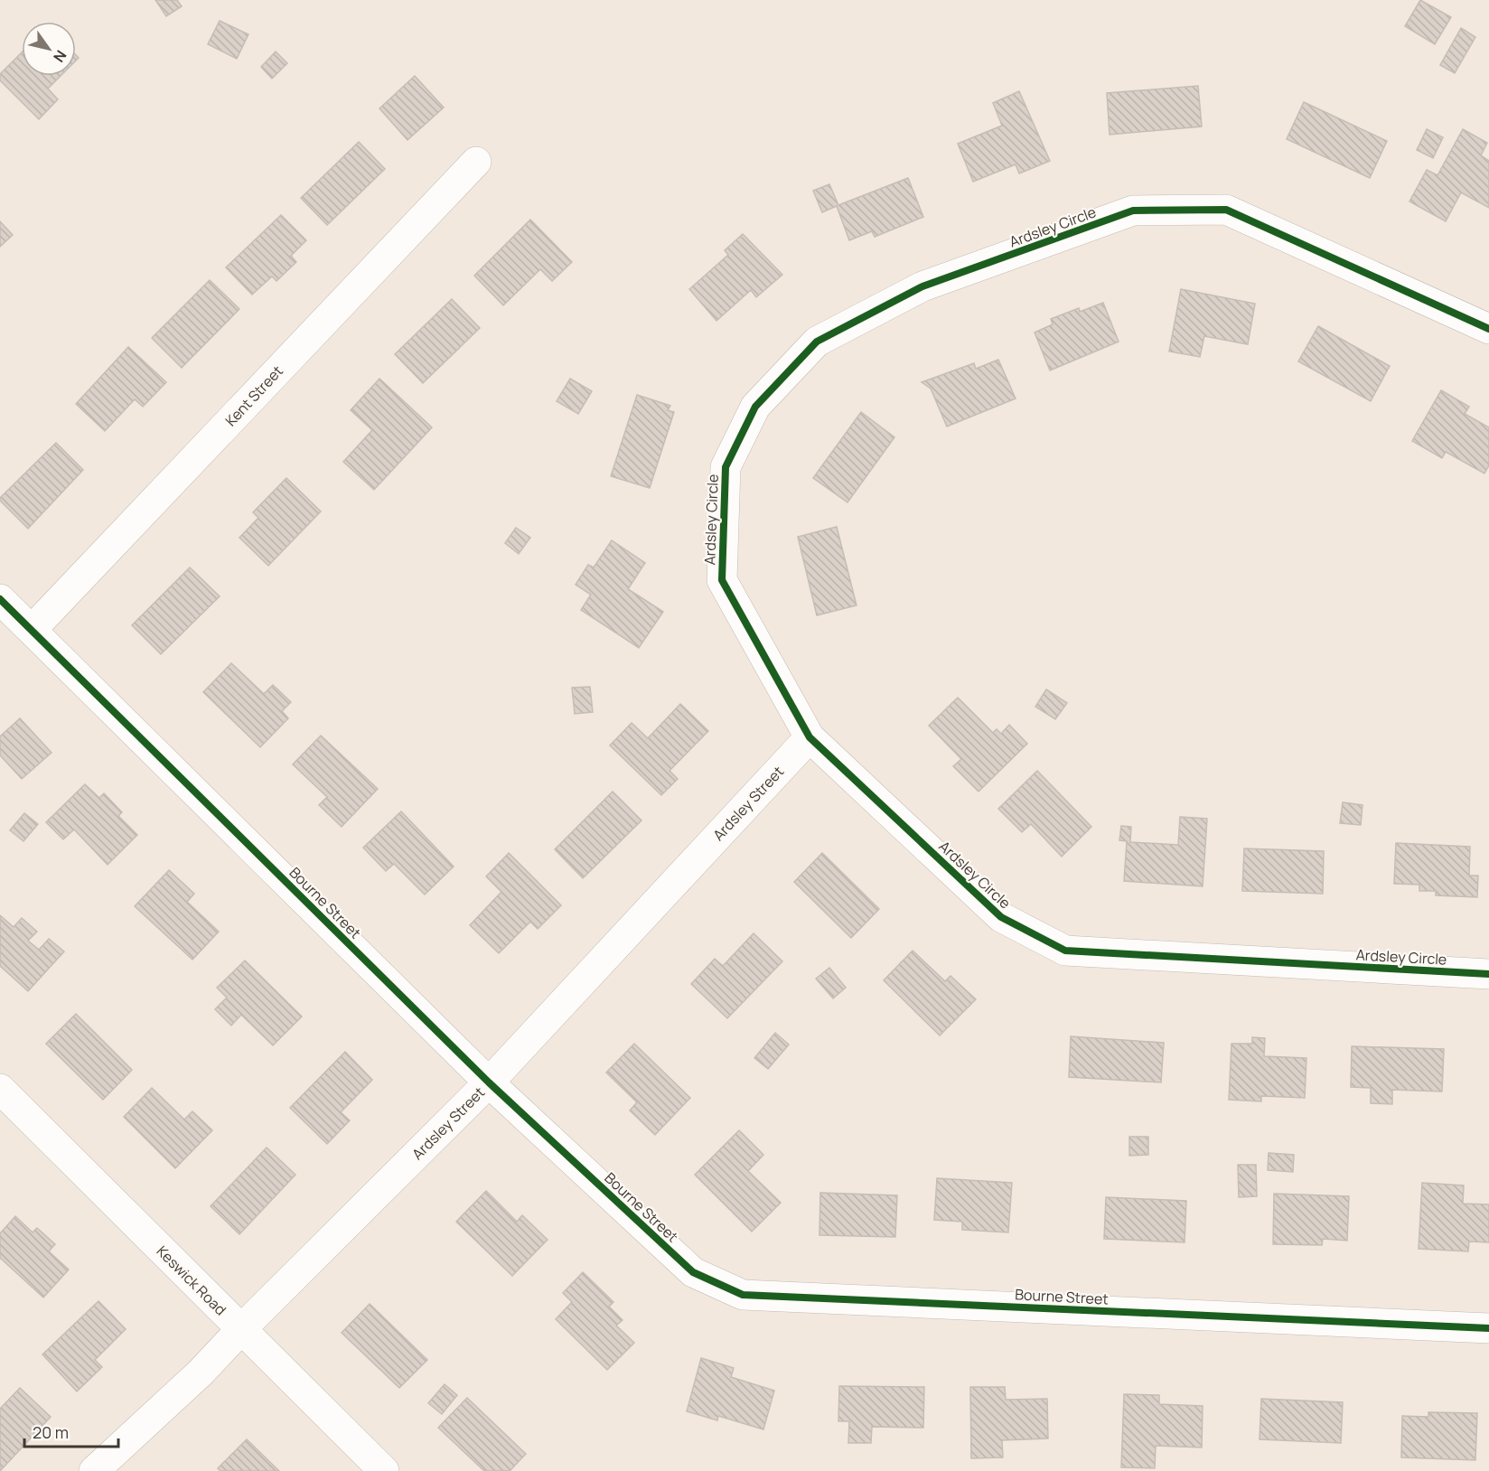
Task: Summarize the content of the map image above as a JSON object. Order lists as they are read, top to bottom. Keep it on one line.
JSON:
{"streets":{"street":["Ardsley Circle","Kent Street","Ardsley Street","Bourne Street","Keswick Road"]},"crossings":[["Ardsley Circle","Ardsley Street"],["Kent Street","Bourne Street"],["Ardsley Street","Bourne Street"],["Ardsley Street","Keswick Road"]],"scale_bar":"20 m","north":"bottom right"}
